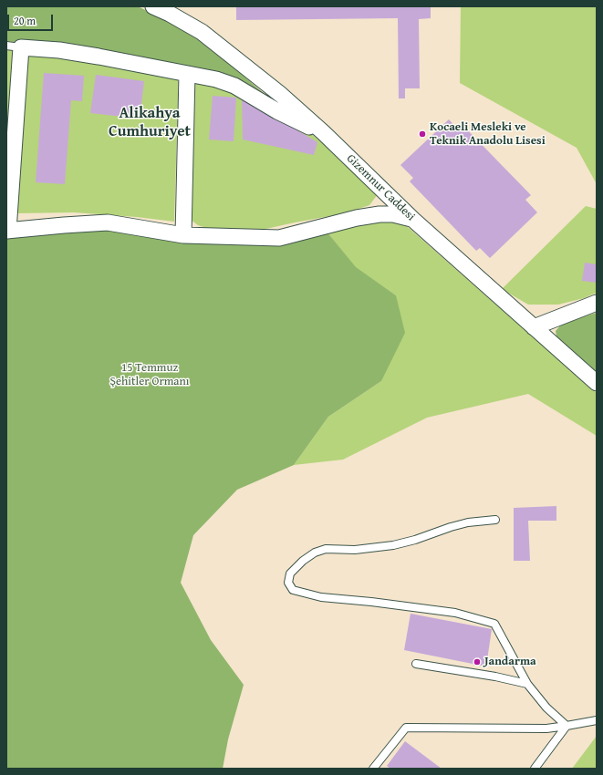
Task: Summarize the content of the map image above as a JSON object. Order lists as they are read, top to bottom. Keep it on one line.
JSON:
{"streets":{"street":["Gizemnur Caddesi"]},"districts":["Alikahya Cumhuriyet"],"parks":["15 Temmuz Şehitler Ormanı"],"places":["Kocaeli Mesleki ve Teknik Anadolu Lisesi","Jandarma"],"scale_bar":"20 m"}
